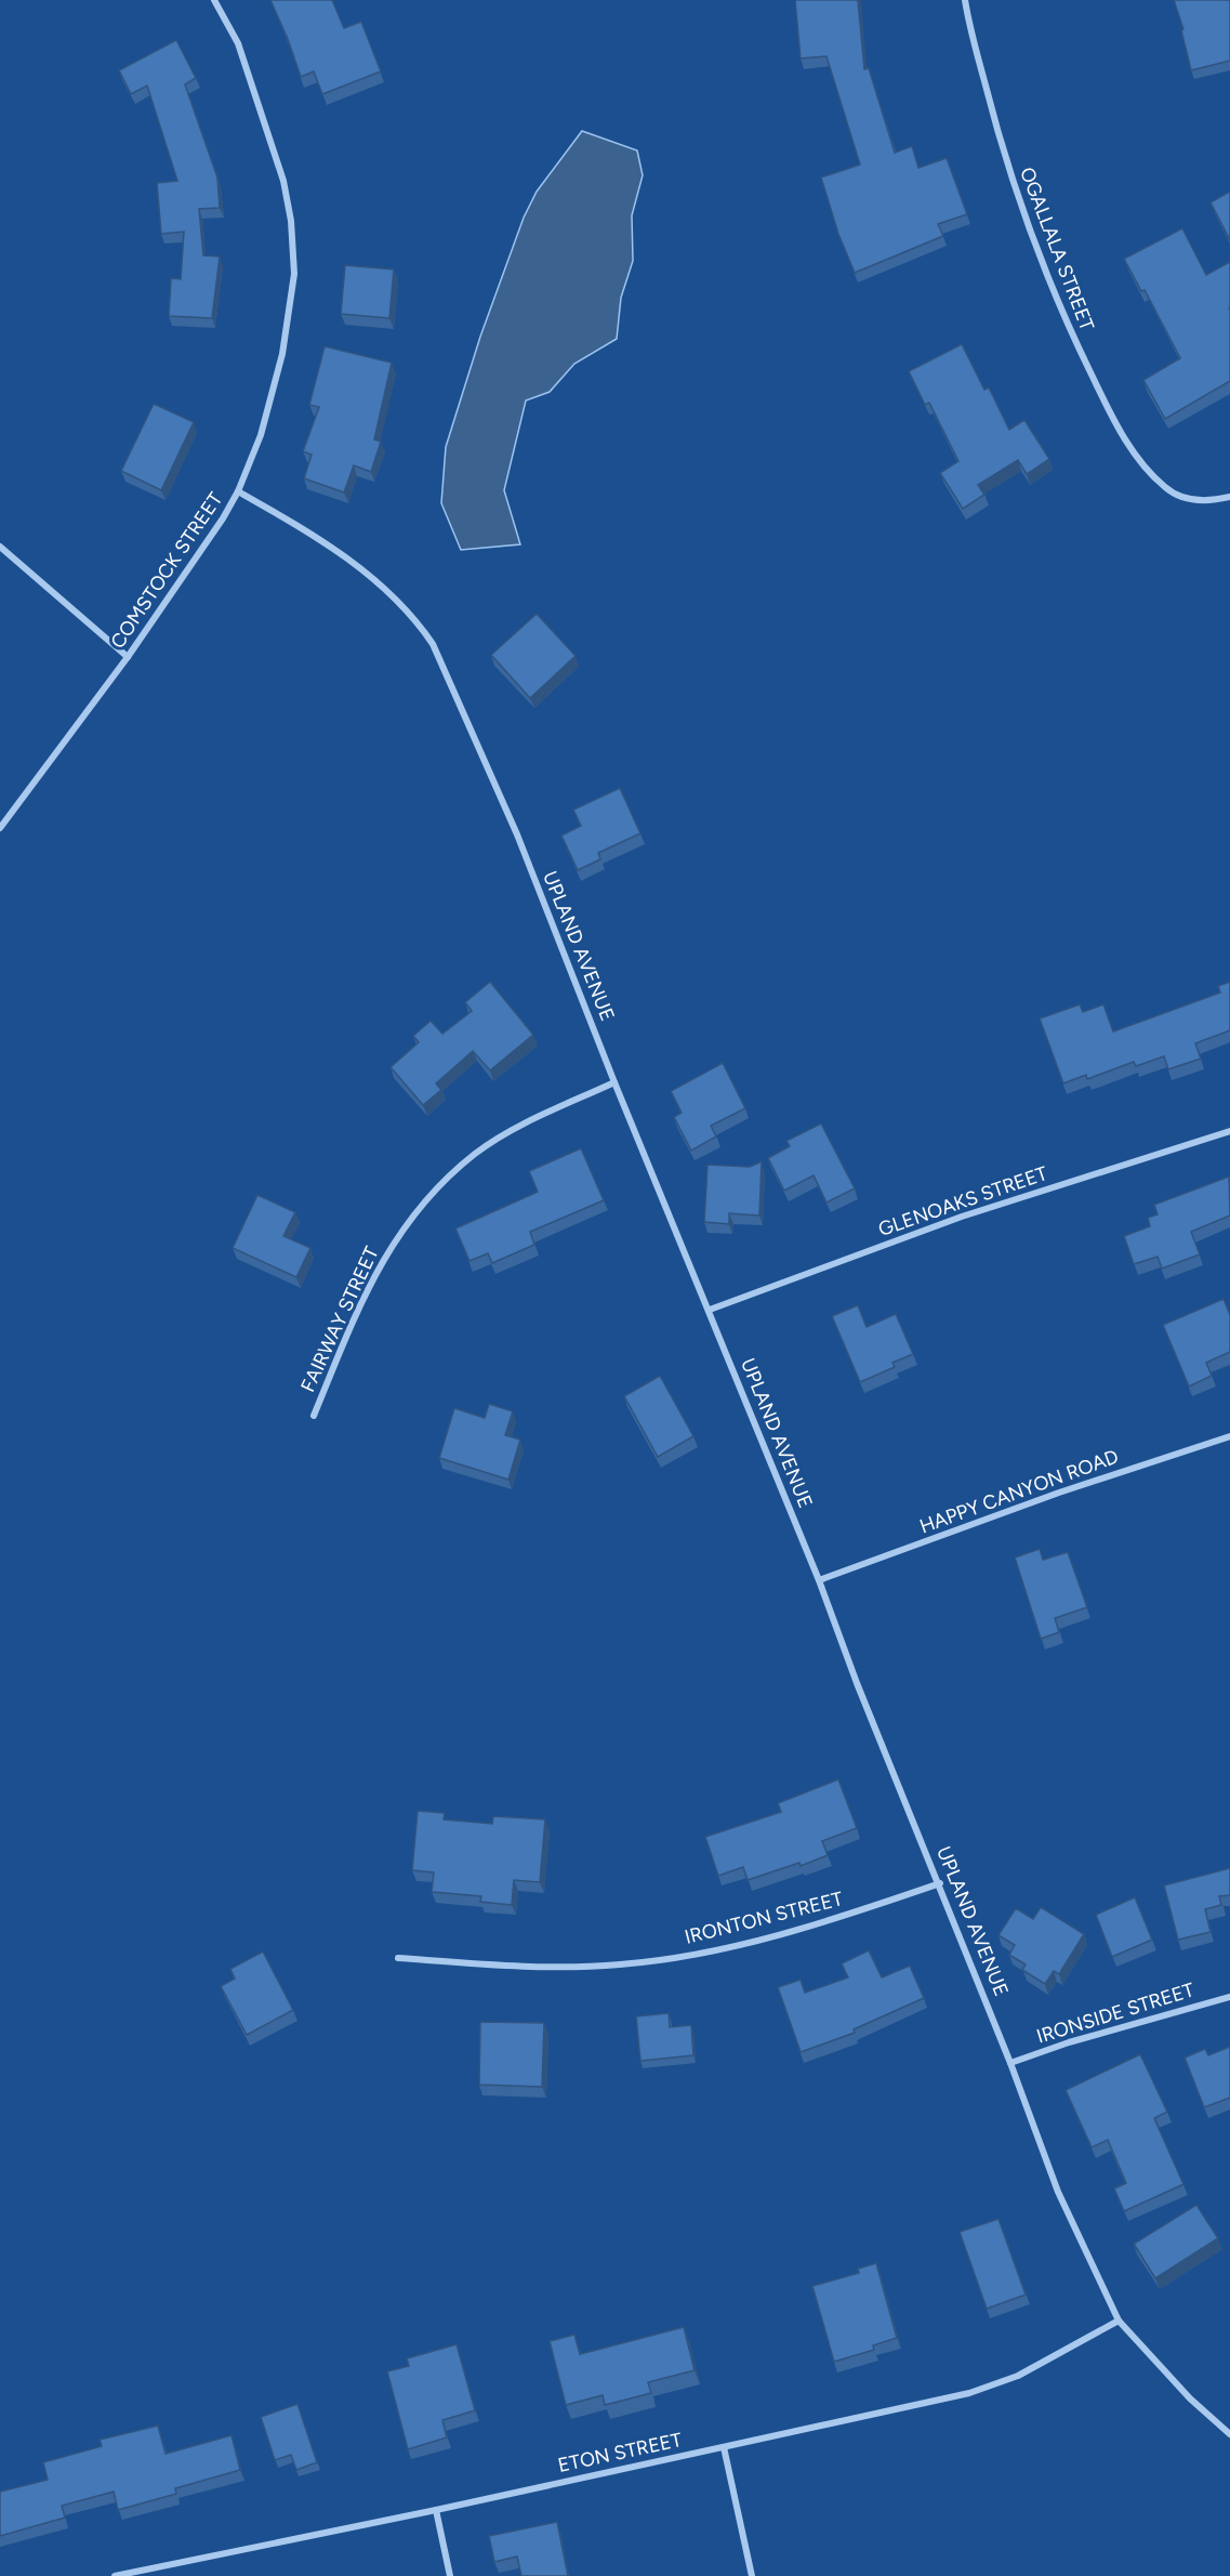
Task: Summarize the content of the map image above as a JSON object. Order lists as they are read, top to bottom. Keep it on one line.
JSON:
{"streets":{"street":["OGALLALA STREET","COMSTOCK STREET","UPLAND AVENUE","GLENOAKS STREET","FAIRWAY STREET","HAPPY CANYON ROAD","IRONTON STREET","IRONSIDE STREET","ETON STREET"]},"crossings":[["COMSTOCK STREET","UPLAND AVENUE"],["UPLAND AVENUE","GLENOAKS STREET"],["UPLAND AVENUE","FAIRWAY STREET"],["UPLAND AVENUE","HAPPY CANYON ROAD"],["UPLAND AVENUE","IRONTON STREET"],["UPLAND AVENUE","IRONSIDE STREET"],["UPLAND AVENUE","ETON STREET"]]}
